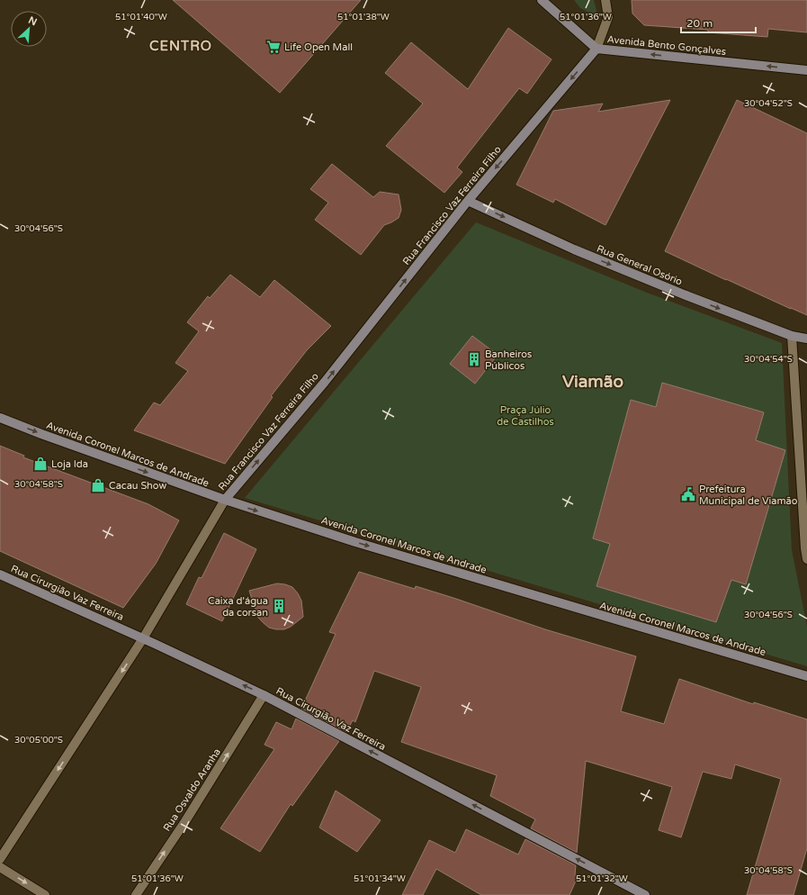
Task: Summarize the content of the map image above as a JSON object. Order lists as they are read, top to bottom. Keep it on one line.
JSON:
{"streets":{"street":["Avenida Bento Gonçalves","Rua Francisco Vaz Ferreira Filho","Rua General Osório","Avenida Coronel Marcos de Andrade","Rua Cirurgião Vaz Ferreira","Rua Osvaldo Aranha"]},"crossings":[["Avenida Bento Gonçalves","Rua Francisco Vaz Ferreira Filho"],["Rua Francisco Vaz Ferreira Filho","Rua General Osório"],["Rua Francisco Vaz Ferreira Filho","Avenida Coronel Marcos de Andrade"],["Rua Francisco Vaz Ferreira Filho","Rua Cirurgião Vaz Ferreira"],["Rua Cirurgião Vaz Ferreira","Rua Osvaldo Aranha"]],"one_way":["Avenida Bento Gonçalves","Rua General Osório","Avenida Coronel Marcos de Andrade","Rua Cirurgião Vaz Ferreira","Rua Osvaldo Aranha"],"districts":["CENTRO","Viamão"],"parks":["Praça Júlio de Castilhos"],"places":{"supermarket":["Life Open Mall"],"building":["Banheiros Públicos","Caixa d'água da corsan"],"shop":["Loja Ida","Cacau Show"],"public building":["Prefeitura Municipal de Viamão"]},"scale_bar":"20 m","north":"top right","coordinates":["51°01'40\"W","51°01'38\"W","51°01'36\"W","30°04'52\"S","30°04'56\"S","30°04'54\"S","30°04'58\"S","30°05'00\"S","51°01'34\"W","51°01'32\"W"]}
